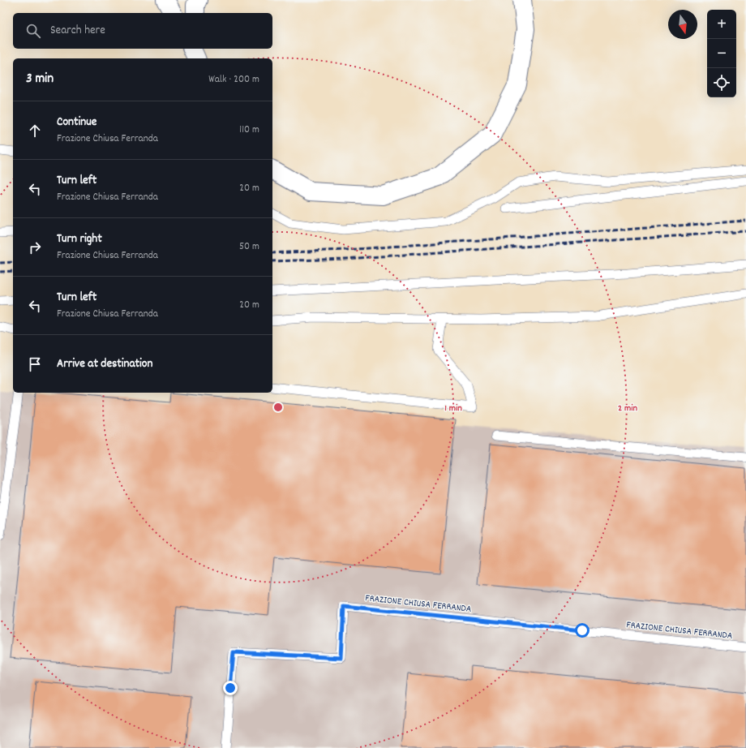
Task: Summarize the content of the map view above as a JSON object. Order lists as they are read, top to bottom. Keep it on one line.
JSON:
{"streets":{"lane":["FRAZIONE CHIUSA FERRANDA"]},"north":"bottom","page":{"map_buttons":["+","−"],"search":"Search here","heading":["3 min","Walk · 200 m"],"list":[["Continue","Frazione Chiusa Ferranda","110 m"],["Turn left","Frazione Chiusa Ferranda","20 m"],["Turn right","Frazione Chiusa Ferranda","50 m"],["Turn left","Frazione Chiusa Ferranda","20 m"],"Arrive at destination"]},"rings":["1 min","2 min"]}
